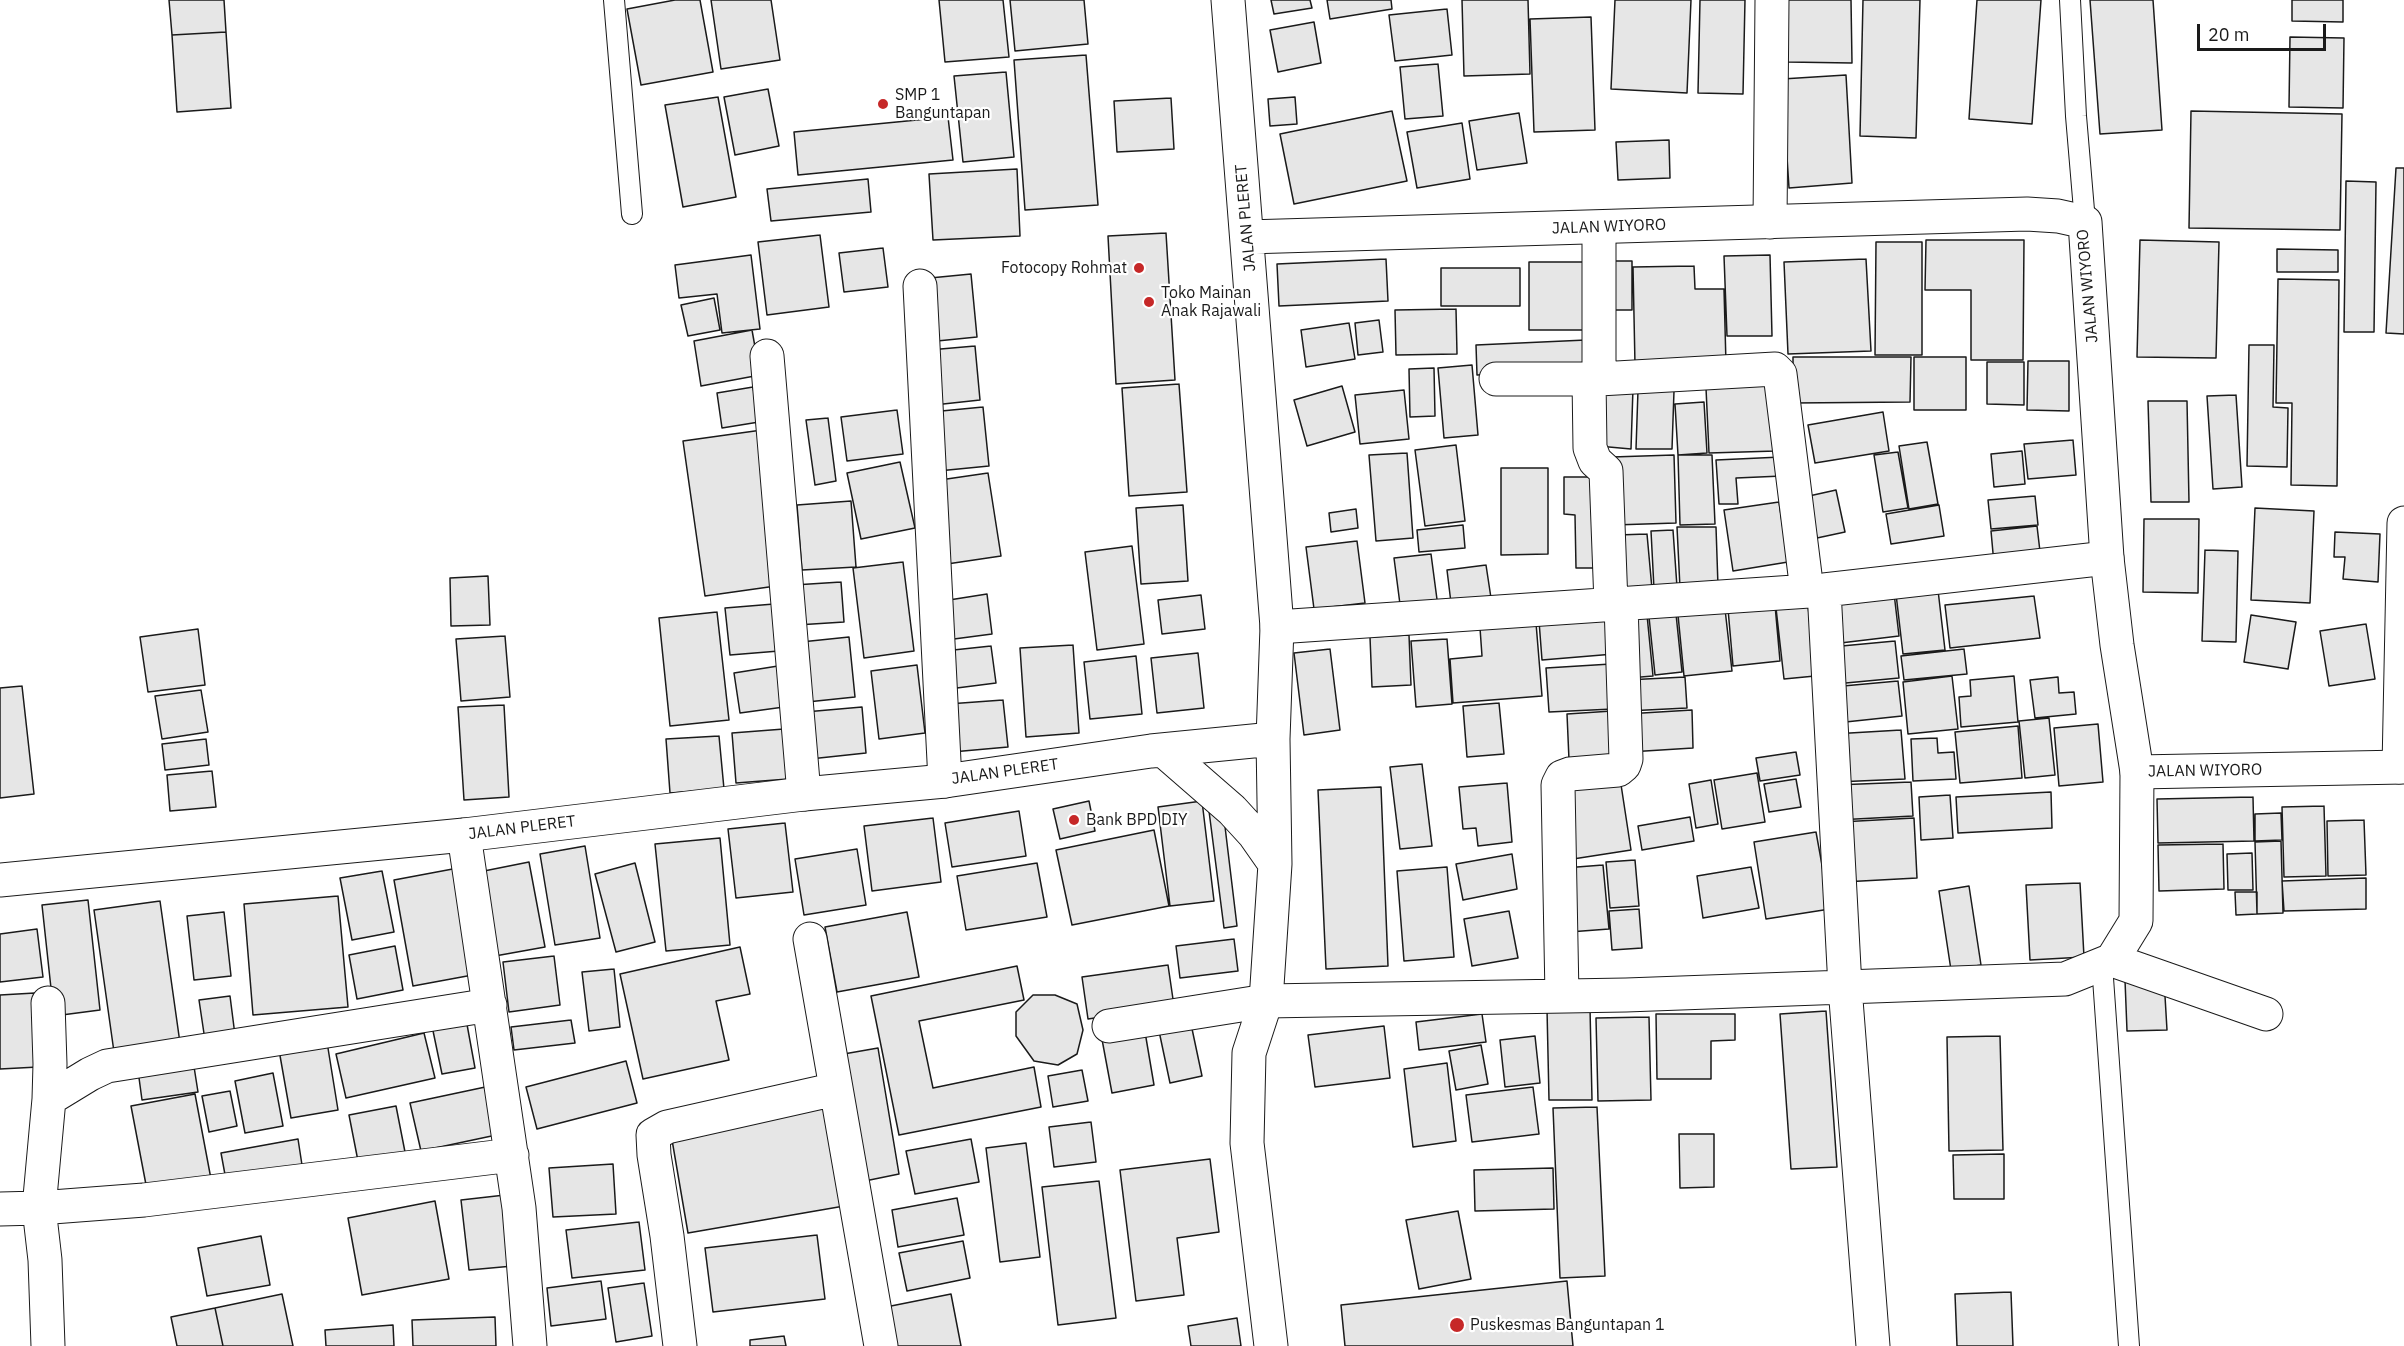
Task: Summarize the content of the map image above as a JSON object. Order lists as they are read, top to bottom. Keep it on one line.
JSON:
{"streets":{"street":["JALAN PLERET","JALAN WIYORO"]},"crossings":[["JALAN PLERET","JALAN WIYORO"]],"places":["SMP 1 Banguntapan","Fotocopy Rohmat","Toko Mainan Anak Rajawali","Bank BPD DIY","Puskesmas Banguntapan 1"],"scale_bar":"20 m"}
